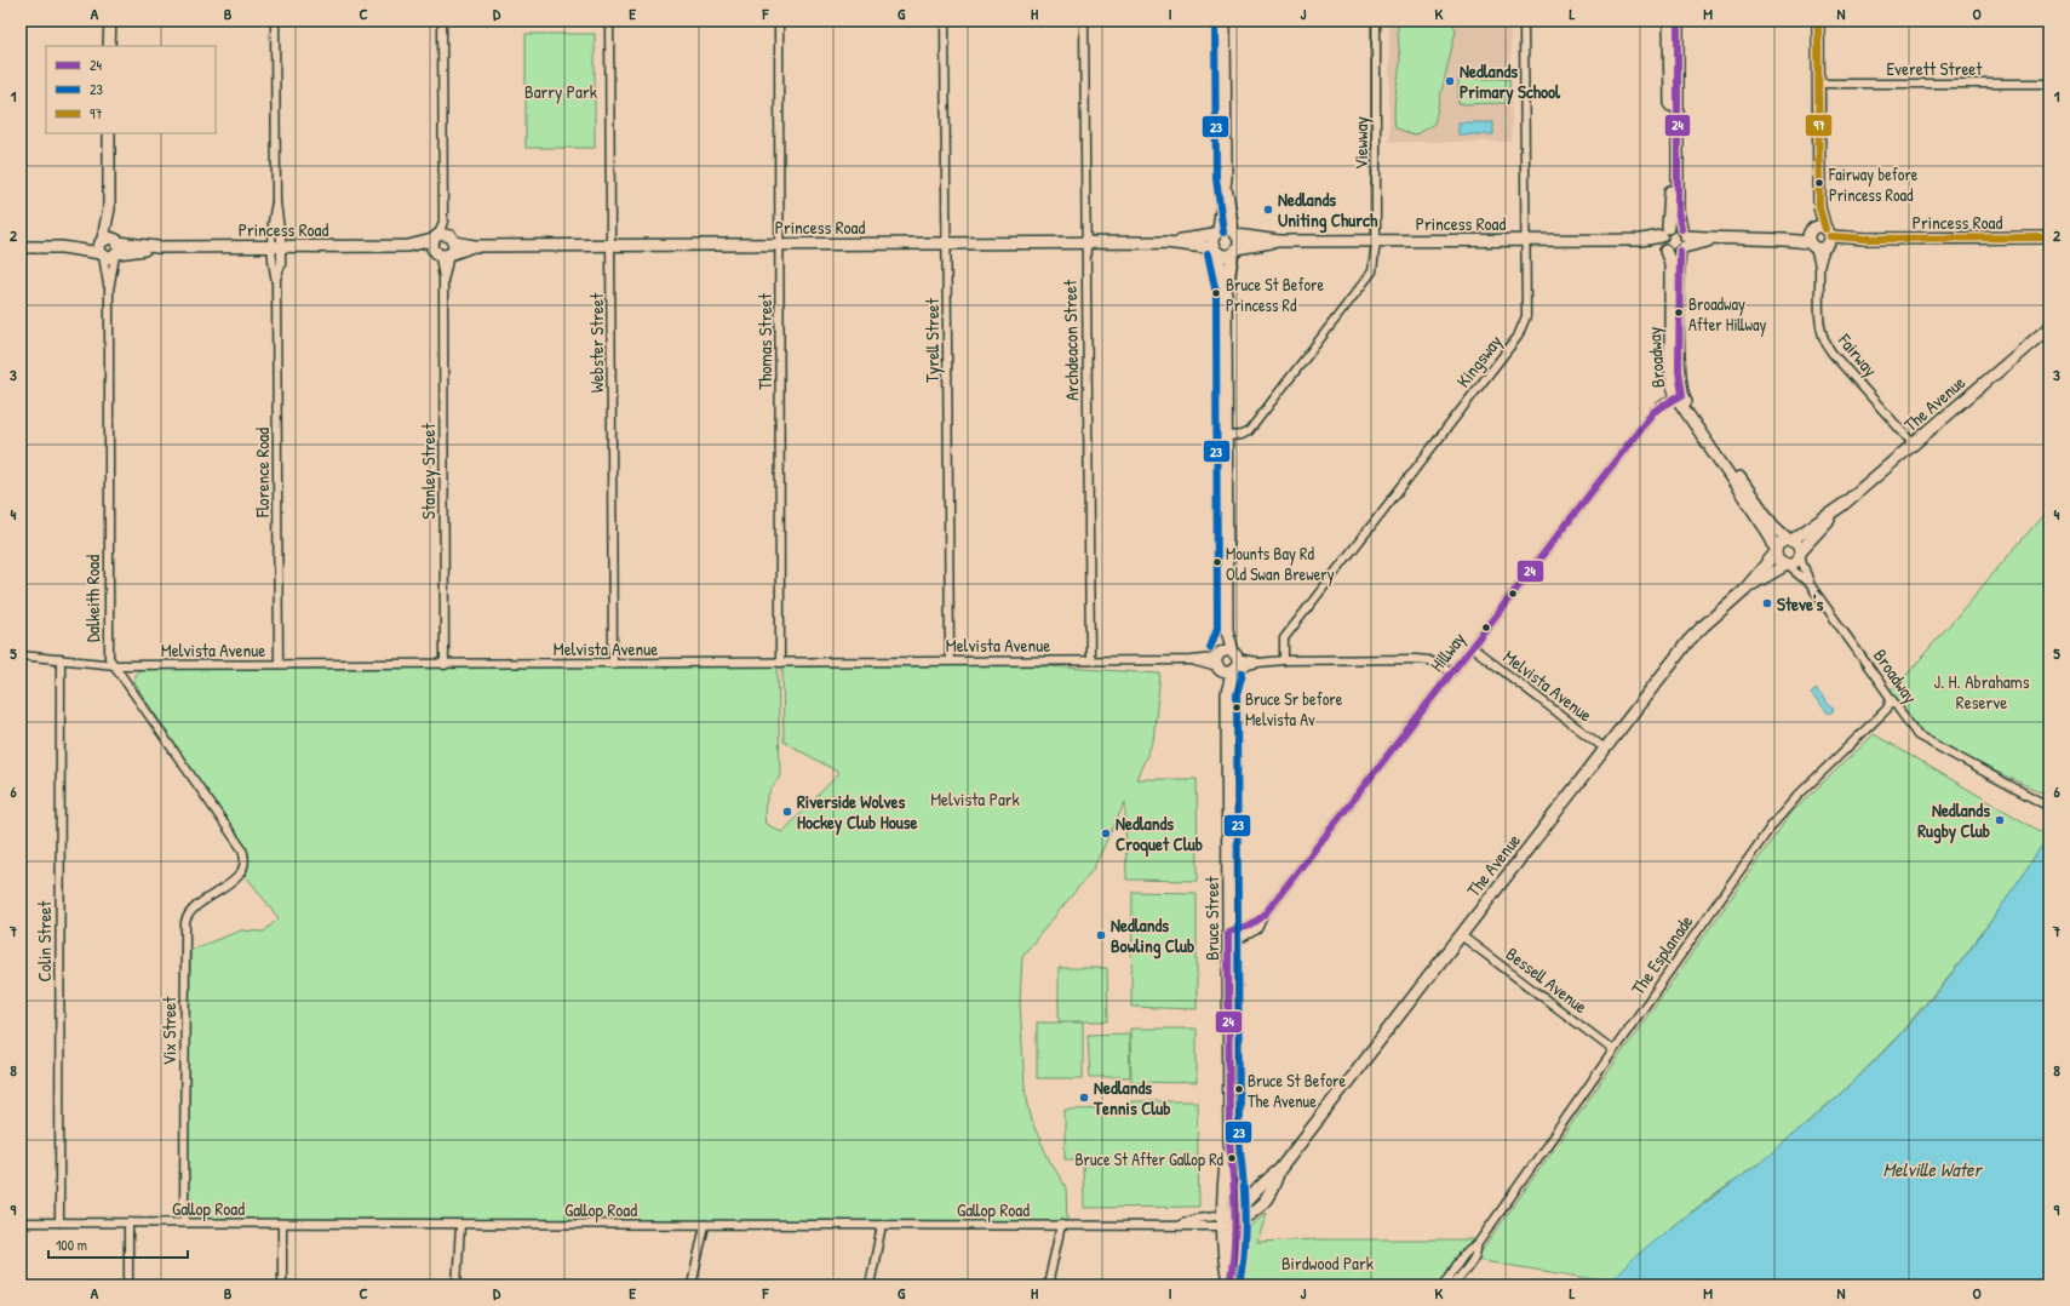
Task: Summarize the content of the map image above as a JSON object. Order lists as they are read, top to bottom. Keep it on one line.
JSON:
{"streets":{"street":["Everett Street","Viewway","Princess Road","Tyrell Street","Archdeacon Street","Thomas Street","Webster Street","Fairway","Broadway","Kingsway","The Avenue","Stanley Street","Florence Road","Dalkeith Road","Melvista Avenue","Hillway","Bruce Street","Colin Street","The Esplanade","Bessell Avenue","Vix Street","Gallop Road"]},"crossings":[["Viewway","Princess Road"],["Viewway","Bruce Street"],["Princess Road","Tyrell Street"],["Princess Road","Archdeacon Street"],["Princess Road","Thomas Street"],["Princess Road","Webster Street"],["Princess Road","Fairway"],["Princess Road","Broadway"],["Princess Road","Kingsway"],["Princess Road","Stanley Street"],["Princess Road","Florence Road"],["Princess Road","Dalkeith Road"],["Princess Road","Bruce Street"],["Tyrell Street","Melvista Avenue"],["Archdeacon Street","Melvista Avenue"],["Thomas Street","Melvista Avenue"],["Webster Street","Melvista Avenue"],["Fairway","The Avenue"],["Broadway","The Avenue"],["Broadway","Hillway"],["Broadway","The Esplanade"],["Kingsway","Melvista Avenue"],["The Avenue","Melvista Avenue"],["The Avenue","Bruce Street"],["The Avenue","Bessell Avenue"],["The Avenue","Gallop Road"],["Stanley Street","Melvista Avenue"],["Florence Road","Melvista Avenue"],["Dalkeith Road","Melvista Avenue"],["Dalkeith Road","Vix Street"],["Melvista Avenue","Hillway"],["Melvista Avenue","Bruce Street"],["Melvista Avenue","Colin Street"],["Hillway","Bruce Street"],["Bruce Street","Gallop Road"],["Colin Street","Gallop Road"],["The Esplanade","Bessell Avenue"],["Vix Street","Gallop Road"]],"water":["Melville Water"],"parks":["Barry Park","J. H. Abrahams Reserve","Melvista Park","Birdwood Park"],"places":["Nedlands Primary School","Fairway before Princess Road","Nedlands Uniting Church","Bruce St Before Princess Rd","Broadway After Hillway","Mounts Bay Rd Old Swan Brewery","Steve's","Bruce Sr before Melvista Av","Riverside Wolves Hockey Club House","Nedlands Rugby Club","Nedlands Croquet Club","Nedlands Bowling Club","Bruce St Before The Avenue","Nedlands Tennis Club","Bruce St After Gallop Rd"],"lines":["transit line 24","transit line 23","transit line 97"],"legend":["24","23","97"],"scale_bar":"100 m","grid":{"columns":["A","B","C","D","E","F","G","H","I","J","K","L","M","N","O"],"rows":["1","2","3","4","5","6","7","8","9"]}}
